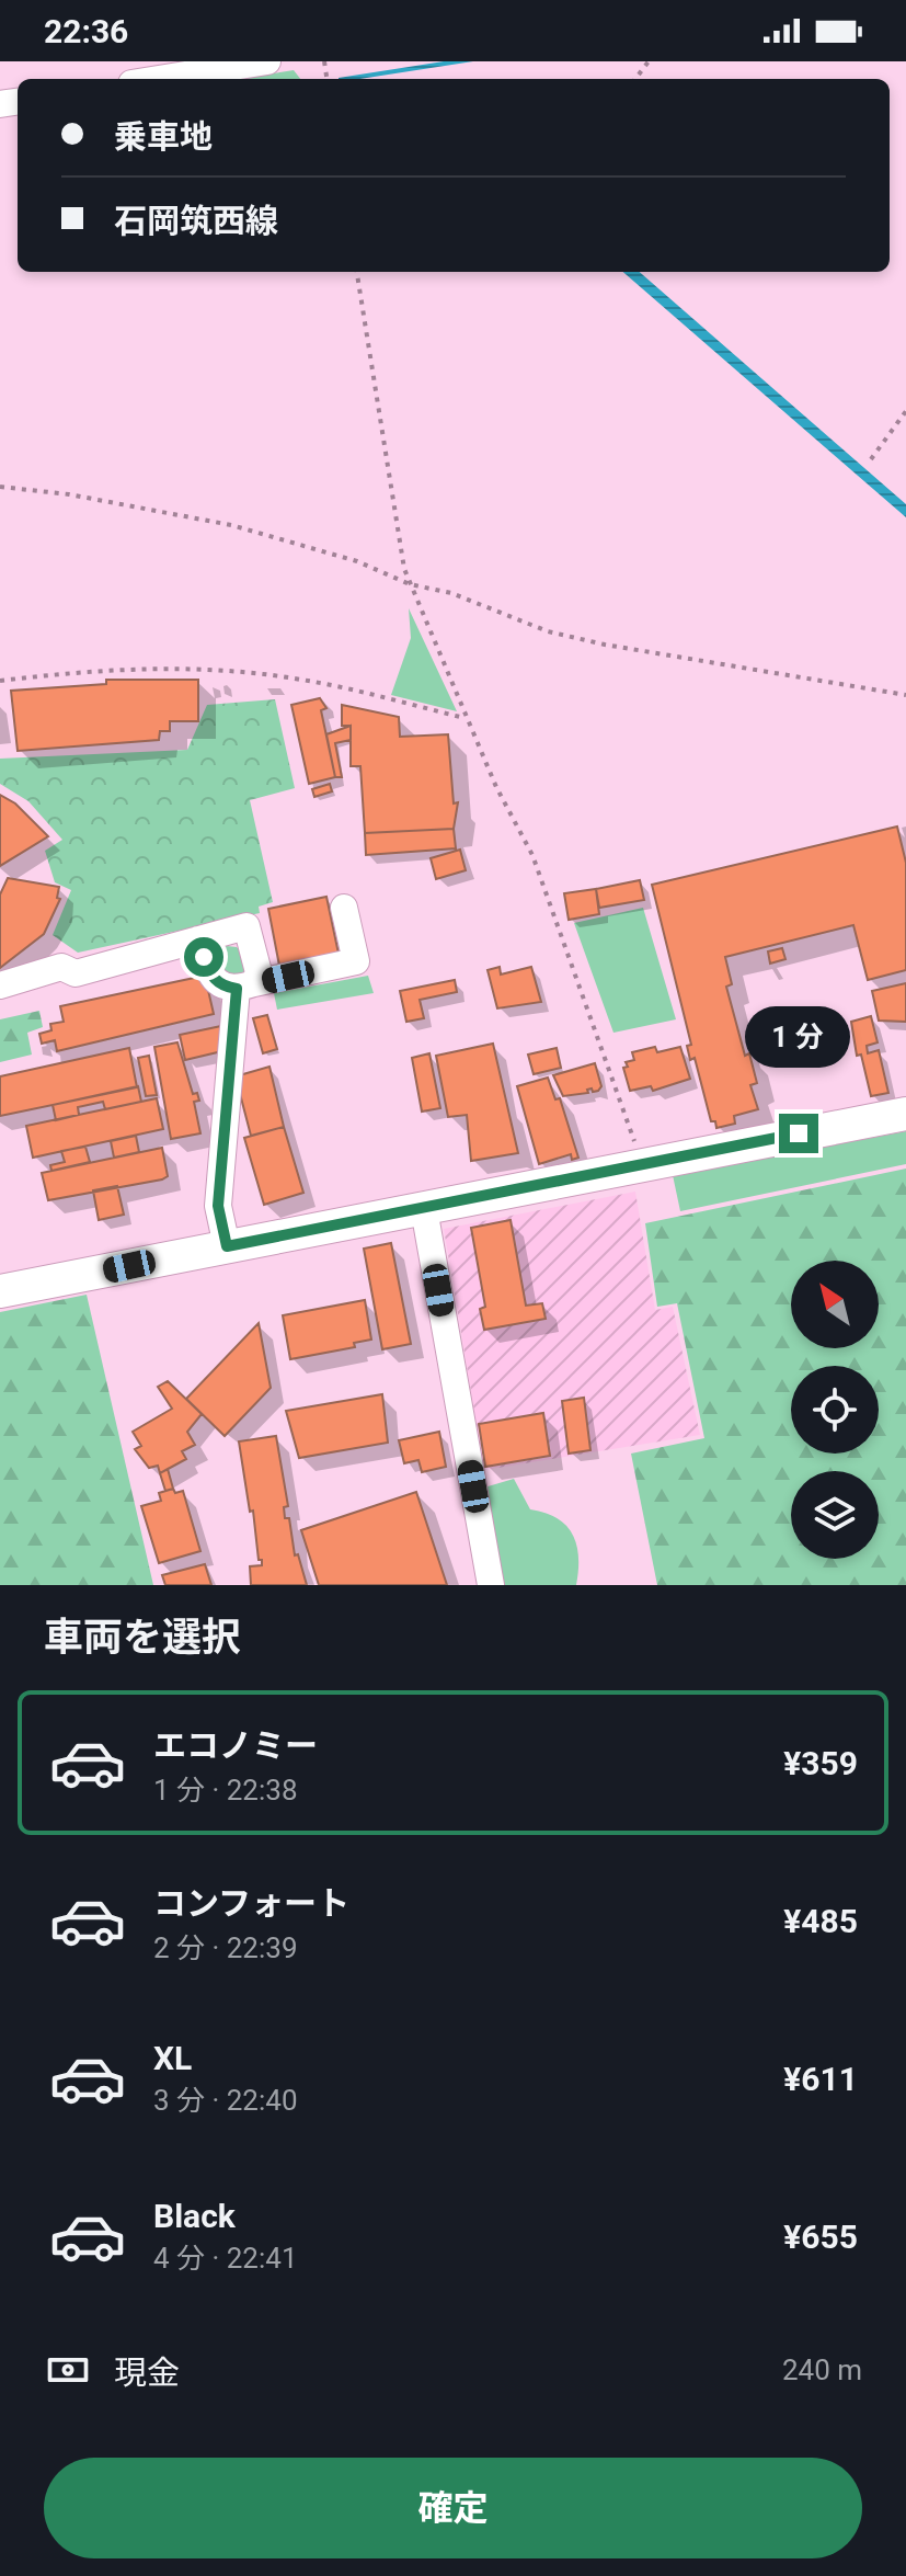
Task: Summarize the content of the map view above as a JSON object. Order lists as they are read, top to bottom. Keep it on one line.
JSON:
{"north":"top left","page":{"status":"22:36","banner":["乗車地","石岡筑西線"],"bubble":"1 分","heading":"車両を選択","list":[{"name":"エコノミー","note":"1 分 · 22:38","value":"¥359"},{"name":"コンフォート","note":"2 分 · 22:39","value":"¥485"},{"name":"XL","note":"3 分 · 22:40","value":"¥611"},{"name":"Black","note":"4 分 · 22:41","value":"¥655"}],"pay":["現金","240 m"],"buttons":"確定"}}
